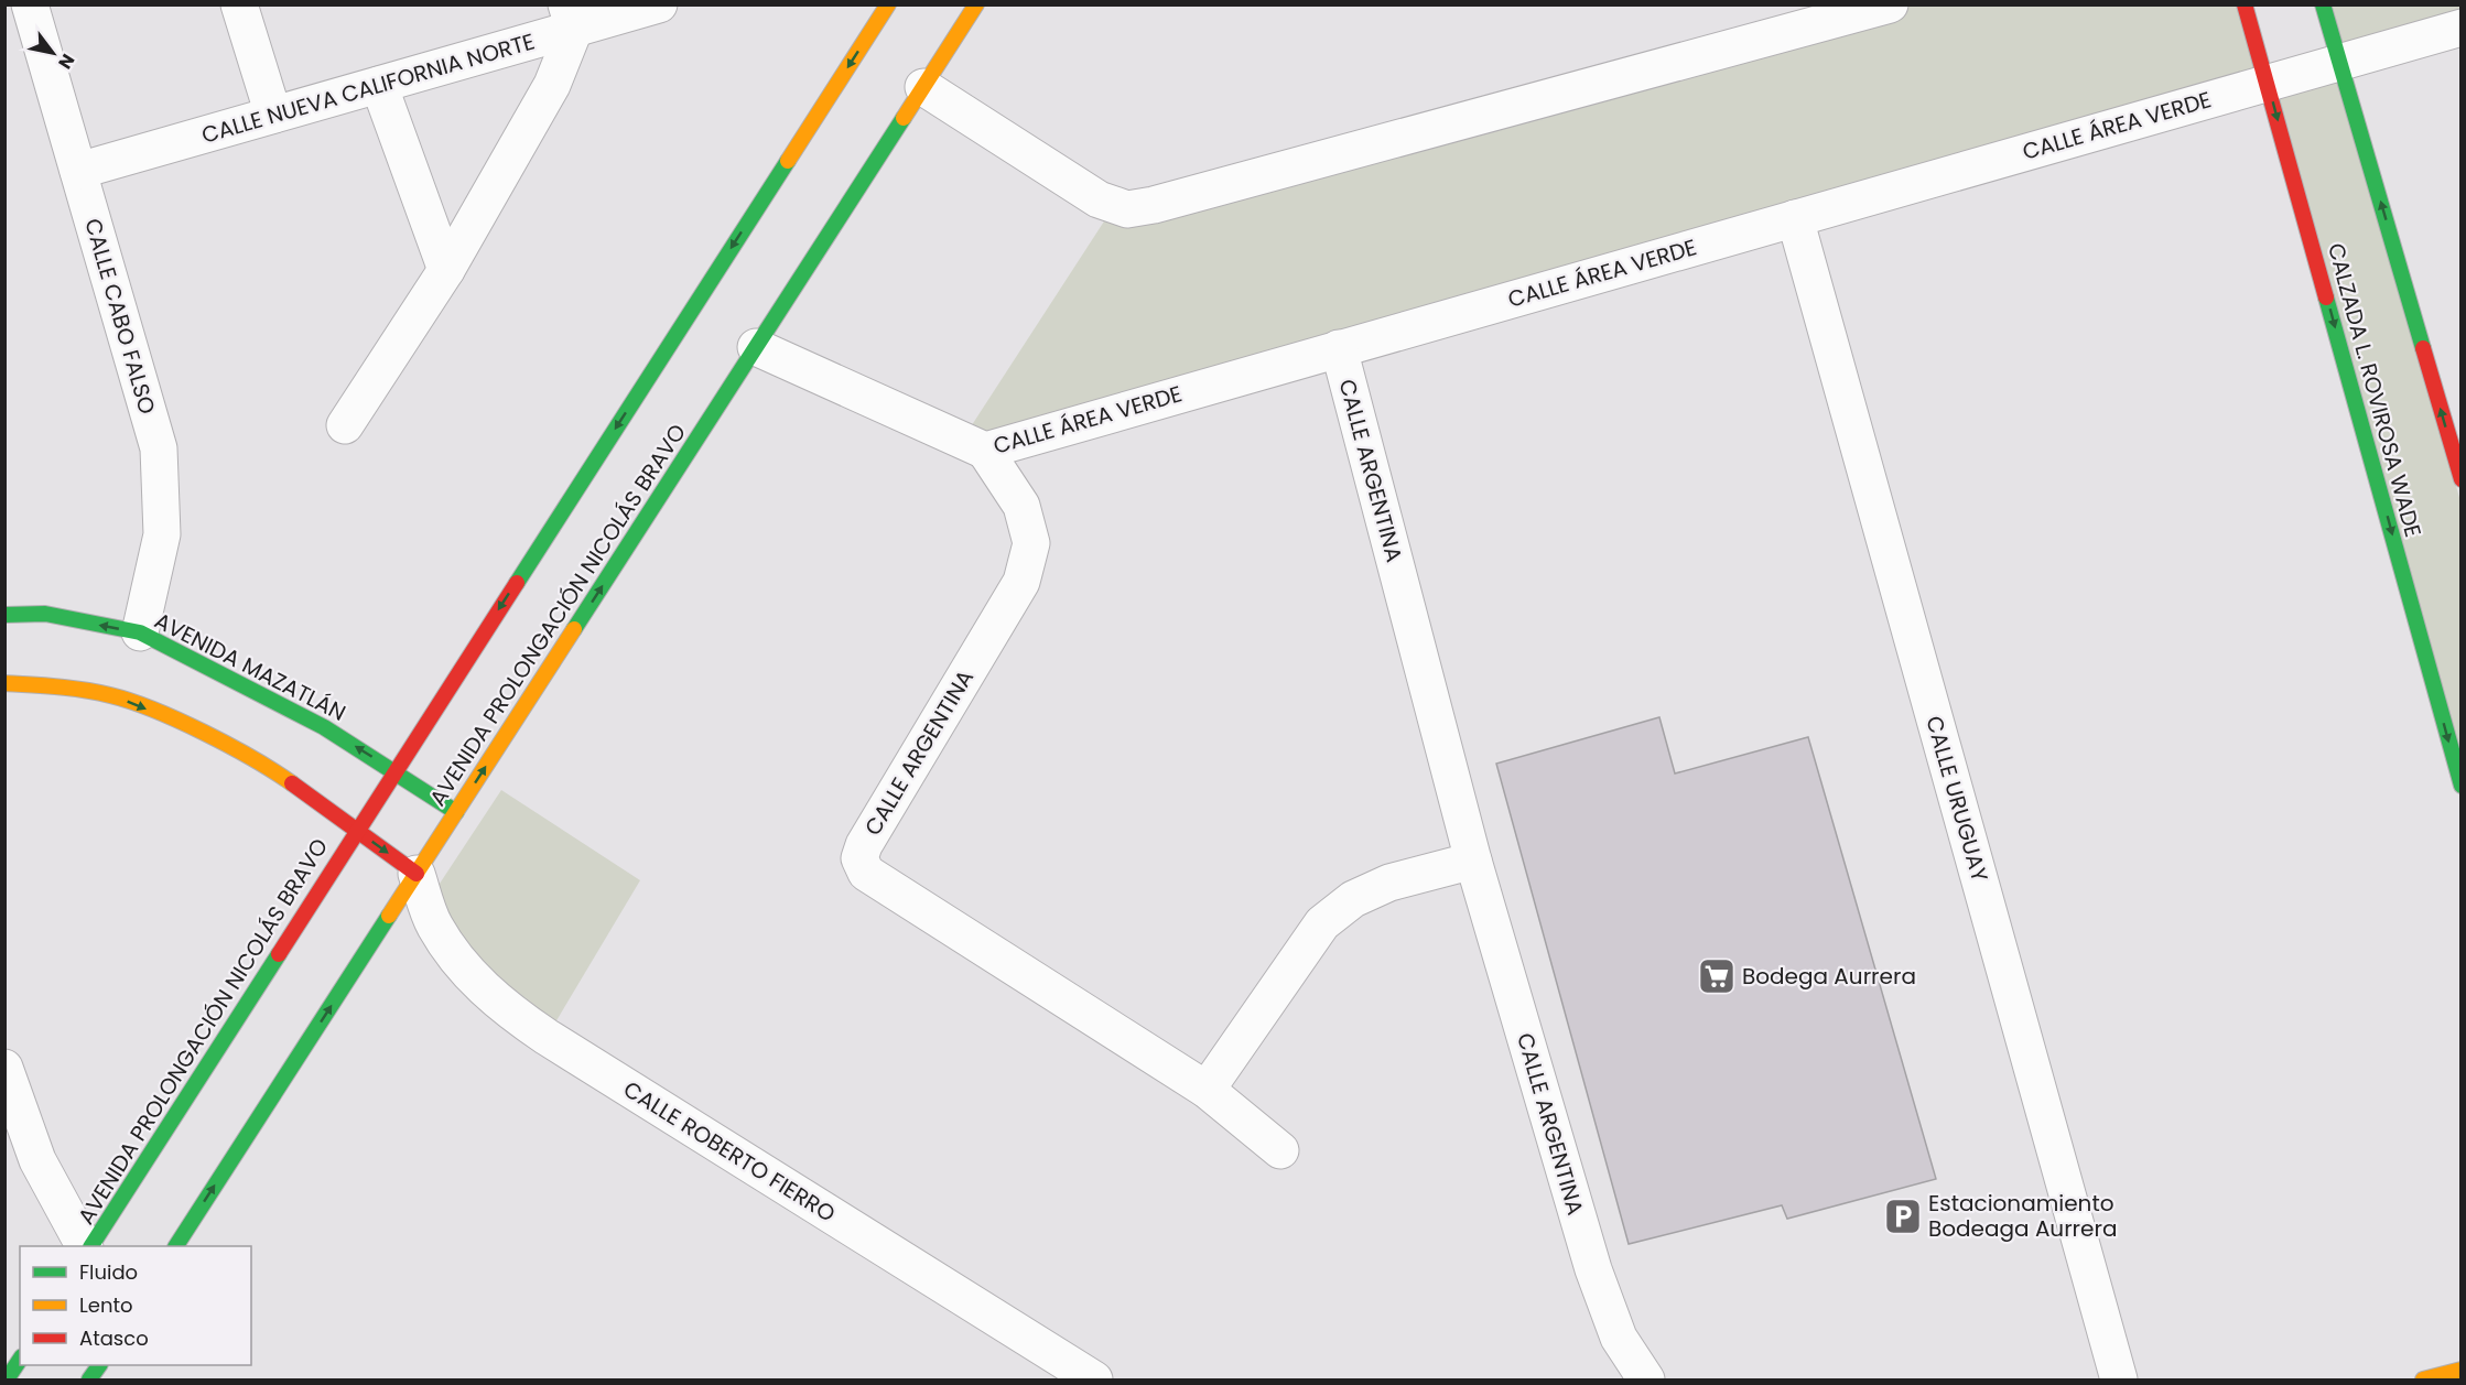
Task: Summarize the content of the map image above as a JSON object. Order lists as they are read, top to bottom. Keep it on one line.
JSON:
{"streets":{"main road":["CALZADA L. ROVIROSA WADE","AVENIDA PROLONGACIÓN NICOLÁS BRAVO","AVENIDA MAZATLÁN"],"street":["CALLE NUEVA CALIFORNIA NORTE","CALLE ÁREA VERDE","CALLE CABO FALSO","CALLE ARGENTINA","CALLE URUGUAY","CALLE ROBERTO FIERRO"]},"crossings":[["CALLE NUEVA CALIFORNIA NORTE","CALLE CABO FALSO"],["CALLE ÁREA VERDE","CALZADA L. ROVIROSA WADE"],["CALLE ÁREA VERDE","CALLE ARGENTINA"],["CALLE ÁREA VERDE","AVENIDA PROLONGACIÓN NICOLÁS BRAVO"],["CALLE ÁREA VERDE","CALLE URUGUAY"],["CALLE CABO FALSO","AVENIDA MAZATLÁN"],["AVENIDA PROLONGACIÓN NICOLÁS BRAVO","AVENIDA MAZATLÁN"],["AVENIDA PROLONGACIÓN NICOLÁS BRAVO","CALLE ROBERTO FIERRO"]],"places":{"supermarket":["Bodega Aurrera"],"parking":["Estacionamiento Bodeaga Aurrera"]},"legend":["Fluido","Lento","Atasco"],"north":"bottom right"}
